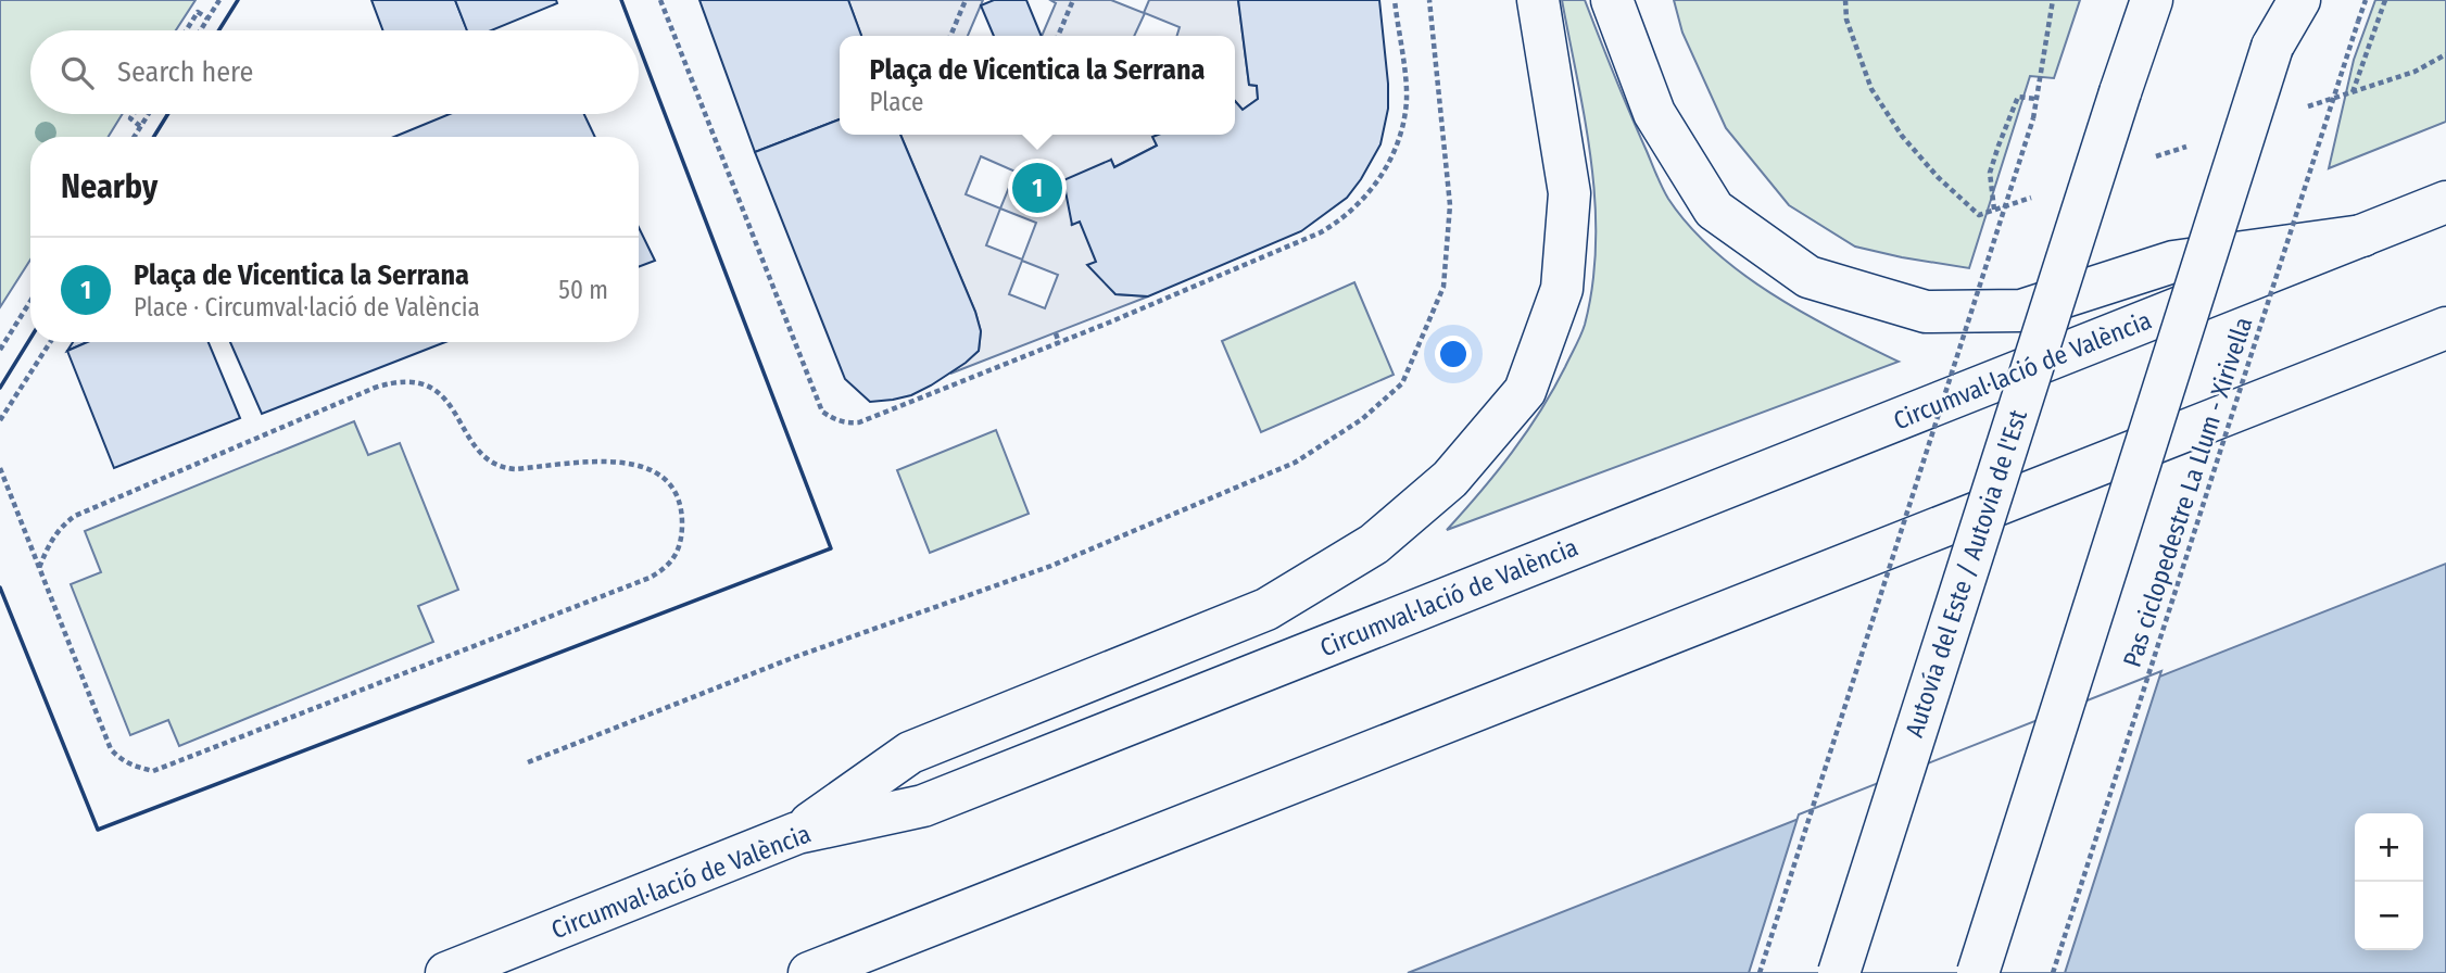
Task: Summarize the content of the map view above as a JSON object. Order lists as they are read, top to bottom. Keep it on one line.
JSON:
{"streets":{"highway":["Circumval·lació de València","Autovía del Este / Autovia de l'Est"],"path":["Pas ciclopedestre La Llum - Xirivella"]},"page":{"search":"Search here","popup":["Plaça de Vicentica la Serrana","Place"],"heading":"Nearby","pins":"1","list":[{"mark":"1","name":"Plaça de Vicentica la Serrana","note":"Place · Circumval·lació de València","value":"50 m"}],"map_buttons":["+","−"]}}
